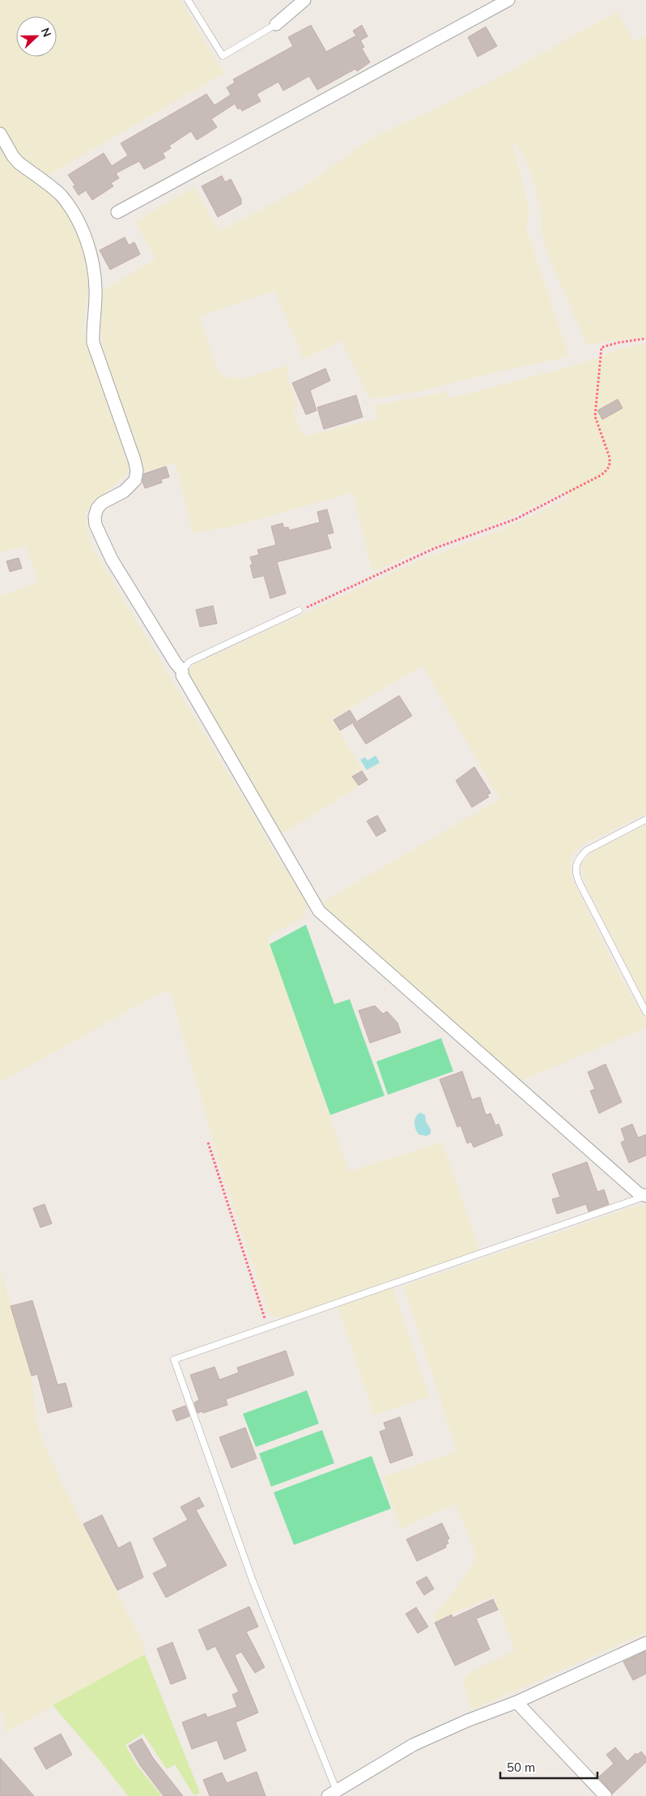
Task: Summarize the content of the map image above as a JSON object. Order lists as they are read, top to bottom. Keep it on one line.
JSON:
{"scale_bar":"50 m","north":"right"}
